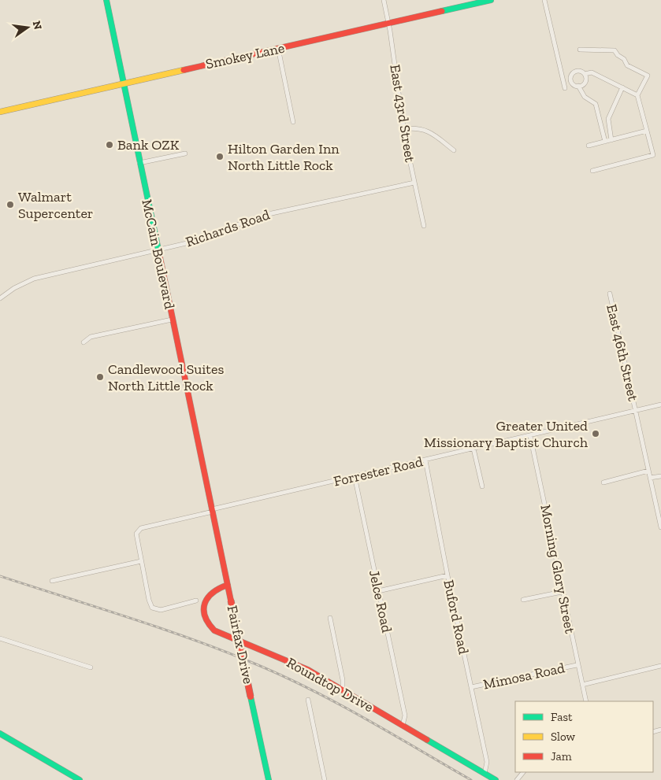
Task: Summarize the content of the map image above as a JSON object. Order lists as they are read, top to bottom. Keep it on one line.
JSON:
{"streets":{"main road":["Smokey Lane","McCain Boulevard","Fairfax Drive","Roundtop Drive"],"street":["East 43rd Street","Richards Road","East 46th Street","Forrester Road","Morning Glory Street","Jelce Road","Buford Road","Mimosa Road"]},"crossings":[["Smokey Lane","East 43rd Street"],["Smokey Lane","McCain Boulevard"],["East 43rd Street","Richards Road"],["Richards Road","McCain Boulevard"],["McCain Boulevard","Forrester Road"],["McCain Boulevard","Fairfax Drive"],["East 46th Street","Forrester Road"],["Forrester Road","Morning Glory Street"],["Forrester Road","Jelce Road"],["Forrester Road","Buford Road"],["Forrester Road","Fairfax Drive"],["Morning Glory Street","Mimosa Road"],["Jelce Road","Roundtop Drive"],["Buford Road","Mimosa Road"],["Buford Road","Roundtop Drive"],["Fairfax Drive","Roundtop Drive"]],"places":["Bank OZK","Hilton Garden Inn North Little Rock","Walmart Supercenter","Candlewood Suites North Little Rock","Greater United Missionary Baptist Church"],"legend":["Fast","Slow","Jam"],"north":"right"}
